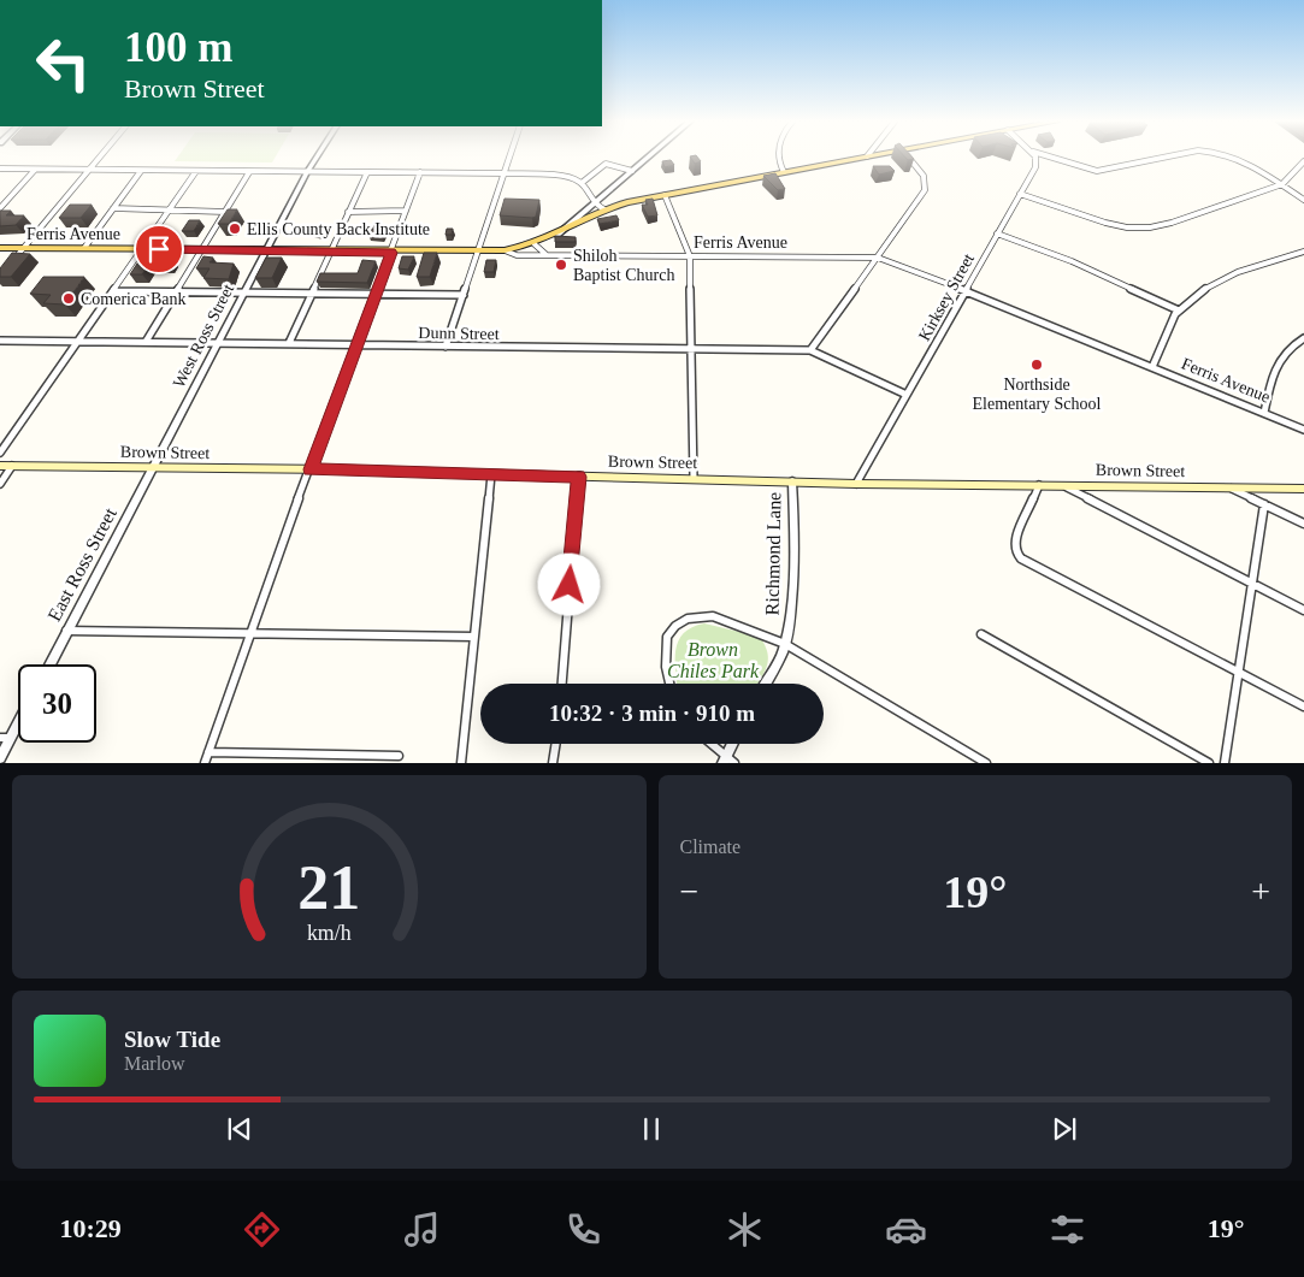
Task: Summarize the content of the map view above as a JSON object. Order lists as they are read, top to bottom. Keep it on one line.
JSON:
{"streets":{"main road":["Ferris Avenue","Brown Street"],"street":["Kirksey Street","Dunn Street","West Ross Street","Richmond Lane","East Ross Street"]},"crossings":[["Ferris Avenue","Kirksey Street"],["Ferris Avenue","West Ross Street"],["Kirksey Street","Dunn Street"],["Kirksey Street","Brown Street"],["Dunn Street","West Ross Street"],["West Ross Street","Brown Street"],["West Ross Street","East Ross Street"],["Brown Street","Richmond Lane"],["Brown Street","East Ross Street"]],"parks":["Brown Chiles Park"],"places":["Ellis County Back Institute","Shiloh Baptist Church","Comerica Bank","Northside Elementary School"],"page":{"turn":["100 m","Brown Street"],"limit":"30","trip":"10:32 · 3 min · 910 m","tile":"Climate","heat":["−","19°","+"],"song":["Slow Tide","Marlow"],"tabs":["10:29","19°"],"gauge":["21","km/h"]}}
